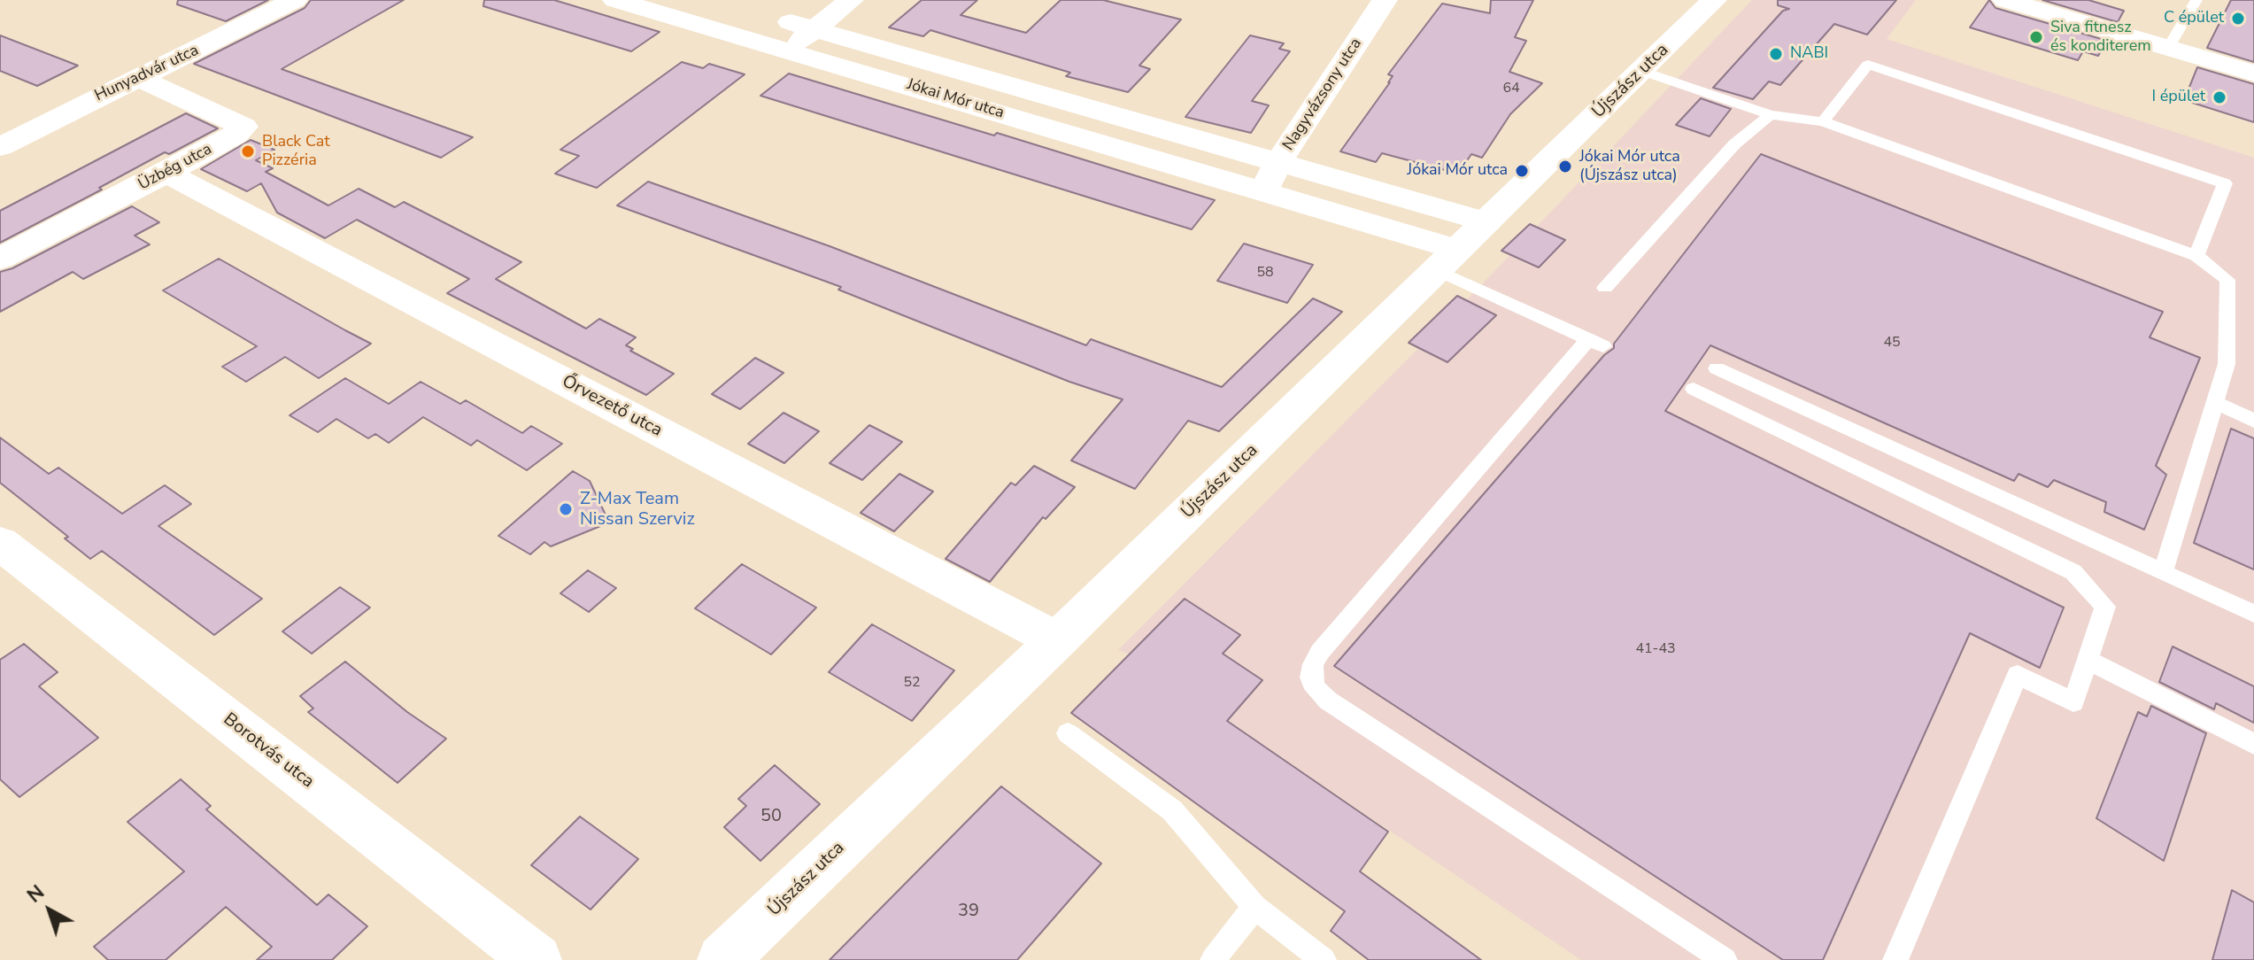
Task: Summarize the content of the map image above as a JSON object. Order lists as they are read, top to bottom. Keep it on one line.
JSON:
{"streets":{"street":["Hunyadvár utca","Újszász utca","Nagyvázsony utca","Jókai Mór utca","Üzbég utca","Őrvezető utca","Borotvás utca"]},"crossings":[["Hunyadvár utca","Üzbég utca"],["Újszász utca","Jókai Mór utca"],["Újszász utca","Őrvezető utca"],["Nagyvázsony utca","Jókai Mór utca"],["Üzbég utca","Őrvezető utca"]],"places":["C épület","Siva fitnesz és konditerem","NABI","I épület","Black Cat Pizzéria","Jókai Mór utca (Újszász utca)","Jókai Mór utca","Z-Max Team Nissan Szerviz"],"house_numbers":["64","58","45","41-43","52","50","39"],"north":"top left"}
